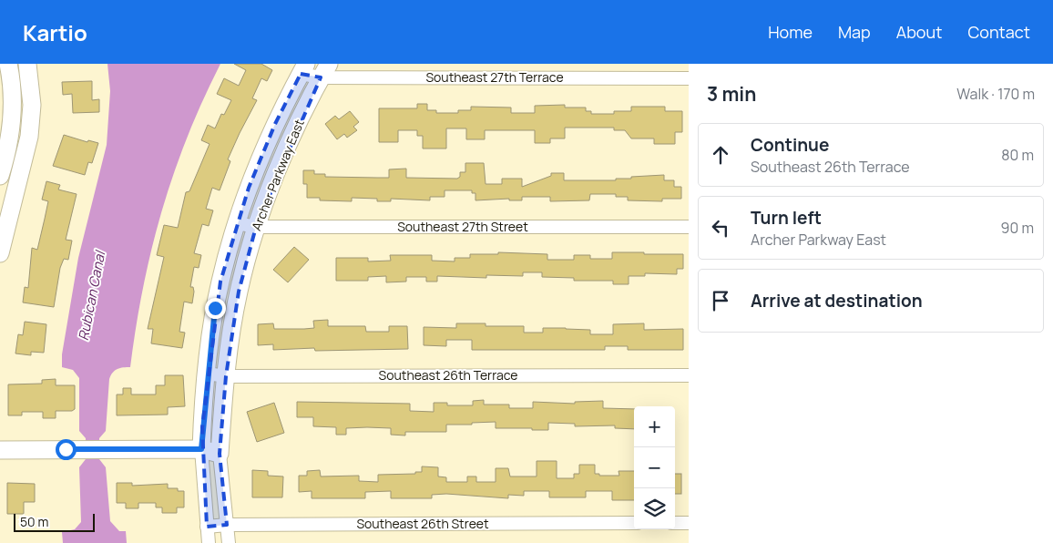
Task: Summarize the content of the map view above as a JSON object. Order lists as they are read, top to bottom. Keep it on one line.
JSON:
{"streets":{"street":["Southeast 27th Terrace","Archer Parkway East","Southeast 27th Street","Southeast 26th Terrace","Southeast 26th Street"]},"crossings":[["Southeast 27th Terrace","Archer Parkway East"],["Archer Parkway East","Southeast 27th Street"],["Archer Parkway East","Southeast 26th Terrace"]],"water":["Rubican Canal"],"scale_bar":"50 m","page":{"header":"Kartio","nav":["Home","Map","About","Contact"],"heading":["3 min","Walk · 170 m"],"list":[["Continue","Southeast 26th Terrace","80 m"],["Turn left","Archer Parkway East","90 m"],"Arrive at destination"],"map_buttons":["+","−"],"scale":"50 m"}}
